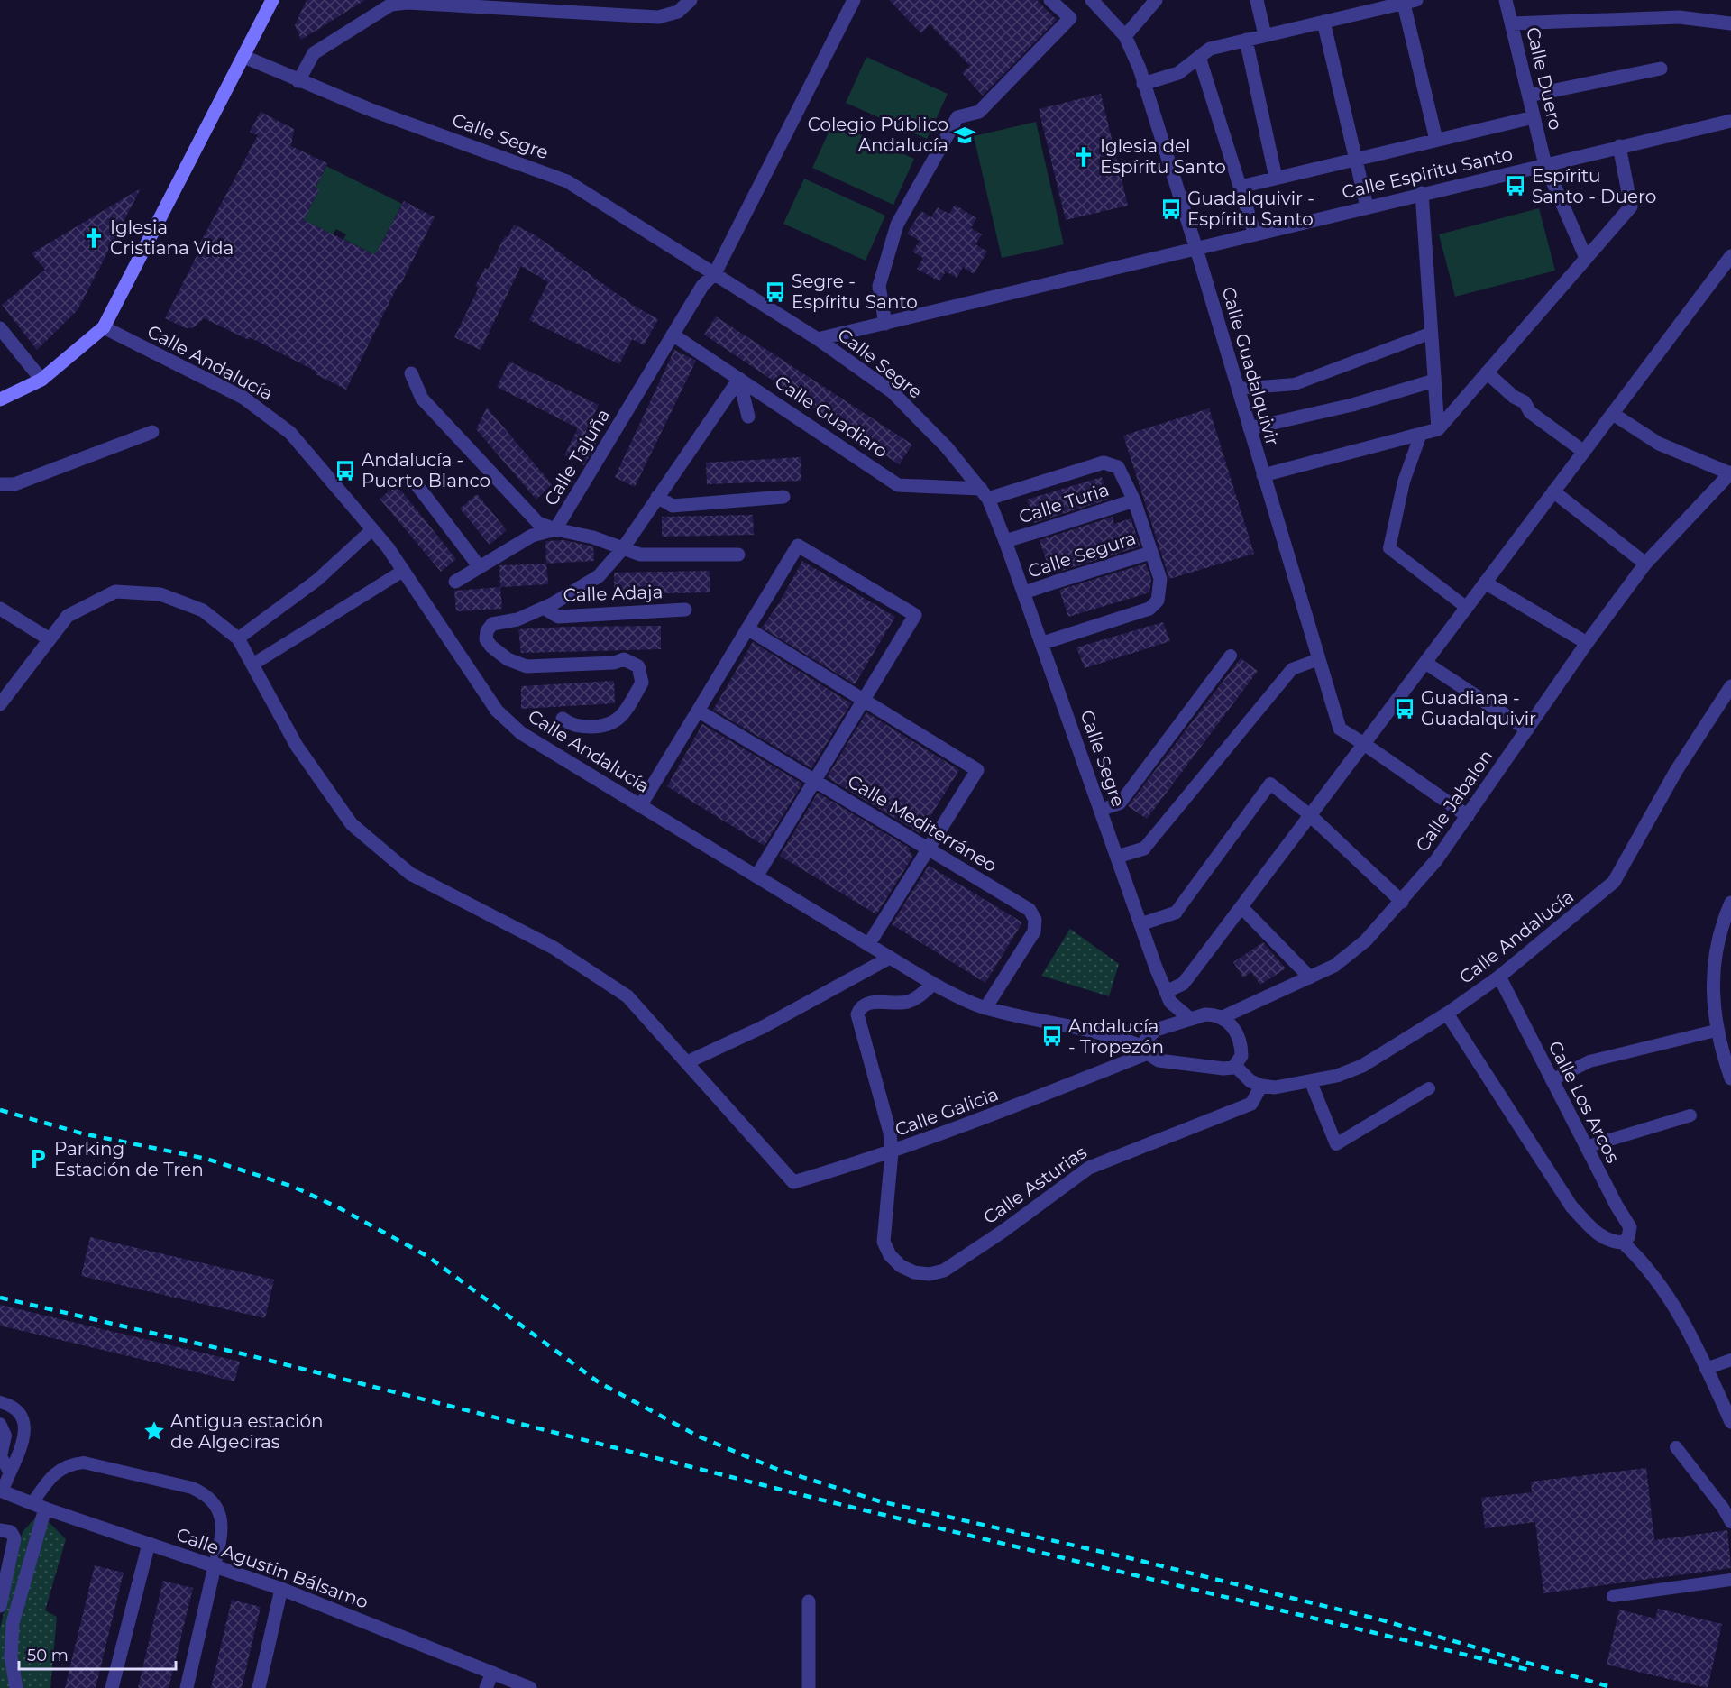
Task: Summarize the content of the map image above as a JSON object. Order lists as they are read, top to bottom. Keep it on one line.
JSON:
{"streets":{"street":["Calle Duero","Calle Segre","Calle Espiritu Santo","Calle Andalucía","Calle Guadalquivir","Calle Guadiaro","Calle Tajuña","Calle Turia","Calle Segura","Calle Adaja","Calle Jabalon","Calle Mediterráneo","Calle Los Arcos","Calle Galicia","Calle Asturias","Calle Agustin Bálsamo"]},"crossings":[["Calle Duero","Calle Espiritu Santo"],["Calle Segre","Calle Espiritu Santo"],["Calle Segre","Calle Andalucía"],["Calle Segre","Calle Guadiaro"],["Calle Segre","Calle Tajuña"],["Calle Segre","Calle Turia"],["Calle Segre","Calle Segura"],["Calle Espiritu Santo","Calle Guadalquivir"],["Calle Andalucía","Calle Jabalon"],["Calle Andalucía","Calle Mediterráneo"],["Calle Andalucía","Calle Los Arcos"],["Calle Andalucía","Calle Galicia"],["Calle Andalucía","Calle Asturias"],["Calle Guadalquivir","Calle Jabalon"],["Calle Guadiaro","Calle Tajuña"],["Calle Guadiaro","Calle Turia"],["Calle Guadiaro","Calle Segura"],["Calle Galicia","Calle Asturias"]],"places":{"school or university":["Colegio Público Andalucía"],"church":["Iglesia del Espíritu Santo","Iglesia Cristiana Vida"],"bus stop":["Espíritu Santo - Duero","Guadalquivir - Espíritu Santo","Segre - Espíritu Santo","Andalucía - Puerto Blanco","Guadiana - Guadalquivir","Andalucía - Tropezón"],"parking":["Parking Estación de Tren"],"place":["Antigua estación de Algeciras"]},"scale_bar":"50 m"}
